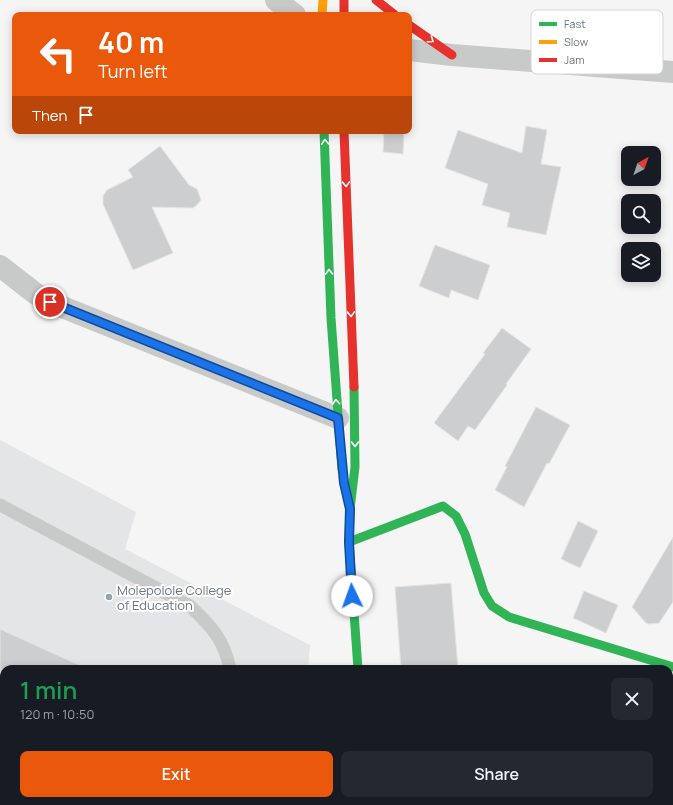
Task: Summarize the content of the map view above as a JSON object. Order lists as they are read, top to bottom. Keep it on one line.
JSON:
{"places":["Molepolole College of Education"],"legend":["Fast","Slow","Jam"],"north":"top right","page":{"turn":["40 m","Turn left"],"then":"Then","heading":["1 min","120 m · 10:50"],"buttons":["Exit","Share"]}}
